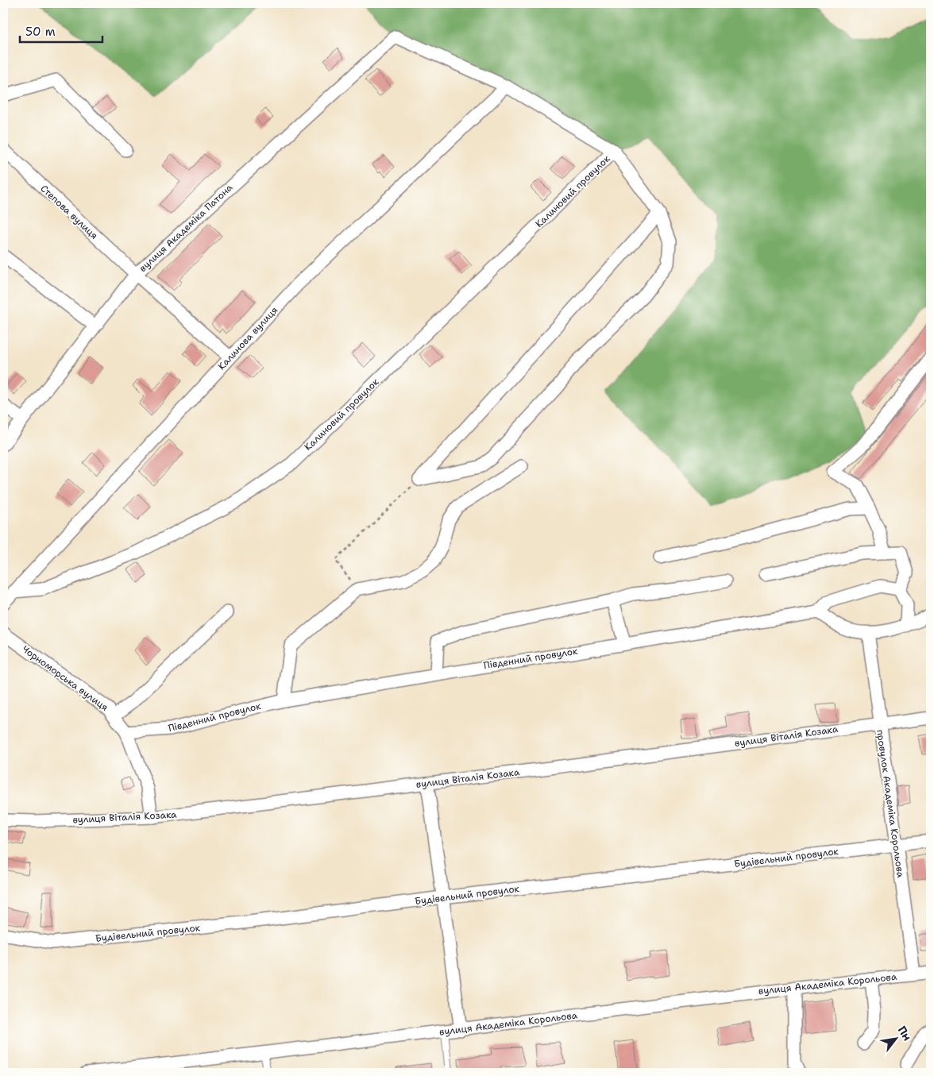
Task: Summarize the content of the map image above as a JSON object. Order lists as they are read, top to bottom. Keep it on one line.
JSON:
{"streets":{"street":["Калиновий провулок","Степова вулиця","вулиця Академіка Патона","Калинова вулиця","Південний провулок","Чорноморська вулиця","вулиця Віталія Козака","провулок Академіка Корольова","Будівельний провулок","вулиця Академіка Корольова"]},"crossings":[["Калиновий провулок","Калинова вулиця"],["Степова вулиця","вулиця Академіка Патона"],["Степова вулиця","Калинова вулиця"],["вулиця Академіка Патона","Калинова вулиця"],["Південний провулок","Чорноморська вулиця"],["Чорноморська вулиця","вулиця Віталія Козака"],["вулиця Віталія Козака","провулок Академіка Корольова"],["провулок Академіка Корольова","Будівельний провулок"],["провулок Академіка Корольова","вулиця Академіка Корольова"]],"scale_bar":"50 m","north":"top right"}
